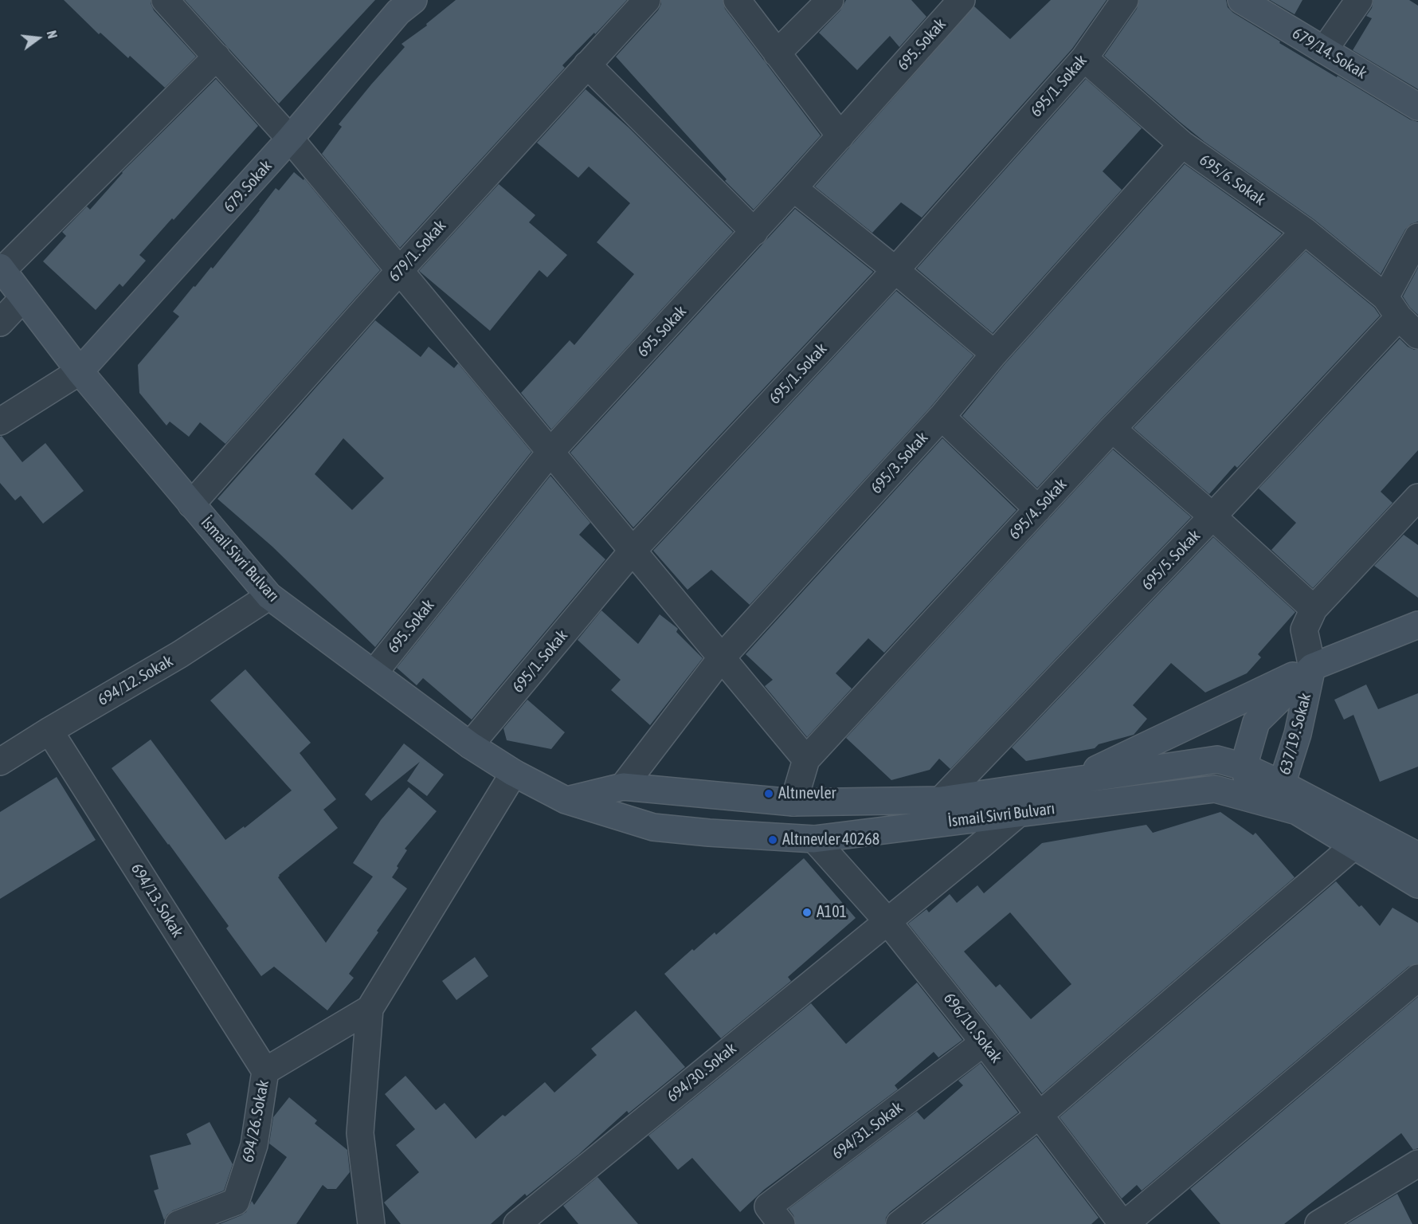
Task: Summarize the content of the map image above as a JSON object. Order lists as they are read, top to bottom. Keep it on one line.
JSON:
{"streets":{"main road":["679/14. Sokak","679. Sokak","İsmail Sivri Bulvarı","637/19. Sokak"],"street":["695. Sokak","695/1. Sokak","695/6. Sokak","679/1. Sokak","695/3. Sokak","695/4. Sokak","695/5. Sokak","694/12. Sokak","694/13. Sokak","696/10. Sokak","694/30. Sokak","694/26. Sokak","694/31. Sokak"]},"crossings":[["695. Sokak","İsmail Sivri Bulvarı"],["695/1. Sokak","695/6. Sokak"],["695/1. Sokak","İsmail Sivri Bulvarı"],["695/6. Sokak","695/3. Sokak"],["695/6. Sokak","695/4. Sokak"],["695/6. Sokak","695/5. Sokak"],["679. Sokak","İsmail Sivri Bulvarı"],["679/1. Sokak","İsmail Sivri Bulvarı"],["695/3. Sokak","İsmail Sivri Bulvarı"],["695/4. Sokak","İsmail Sivri Bulvarı"],["İsmail Sivri Bulvarı","695/5. Sokak"],["İsmail Sivri Bulvarı","694/12. Sokak"],["İsmail Sivri Bulvarı","637/19. Sokak"],["İsmail Sivri Bulvarı","696/10. Sokak"],["İsmail Sivri Bulvarı","694/30. Sokak"],["İsmail Sivri Bulvarı","694/26. Sokak"],["694/12. Sokak","694/13. Sokak"],["694/13. Sokak","694/26. Sokak"],["696/10. Sokak","694/30. Sokak"],["696/10. Sokak","694/31. Sokak"]],"places":["Altınevler","Altınevler 40268","A101"],"north":"right"}
